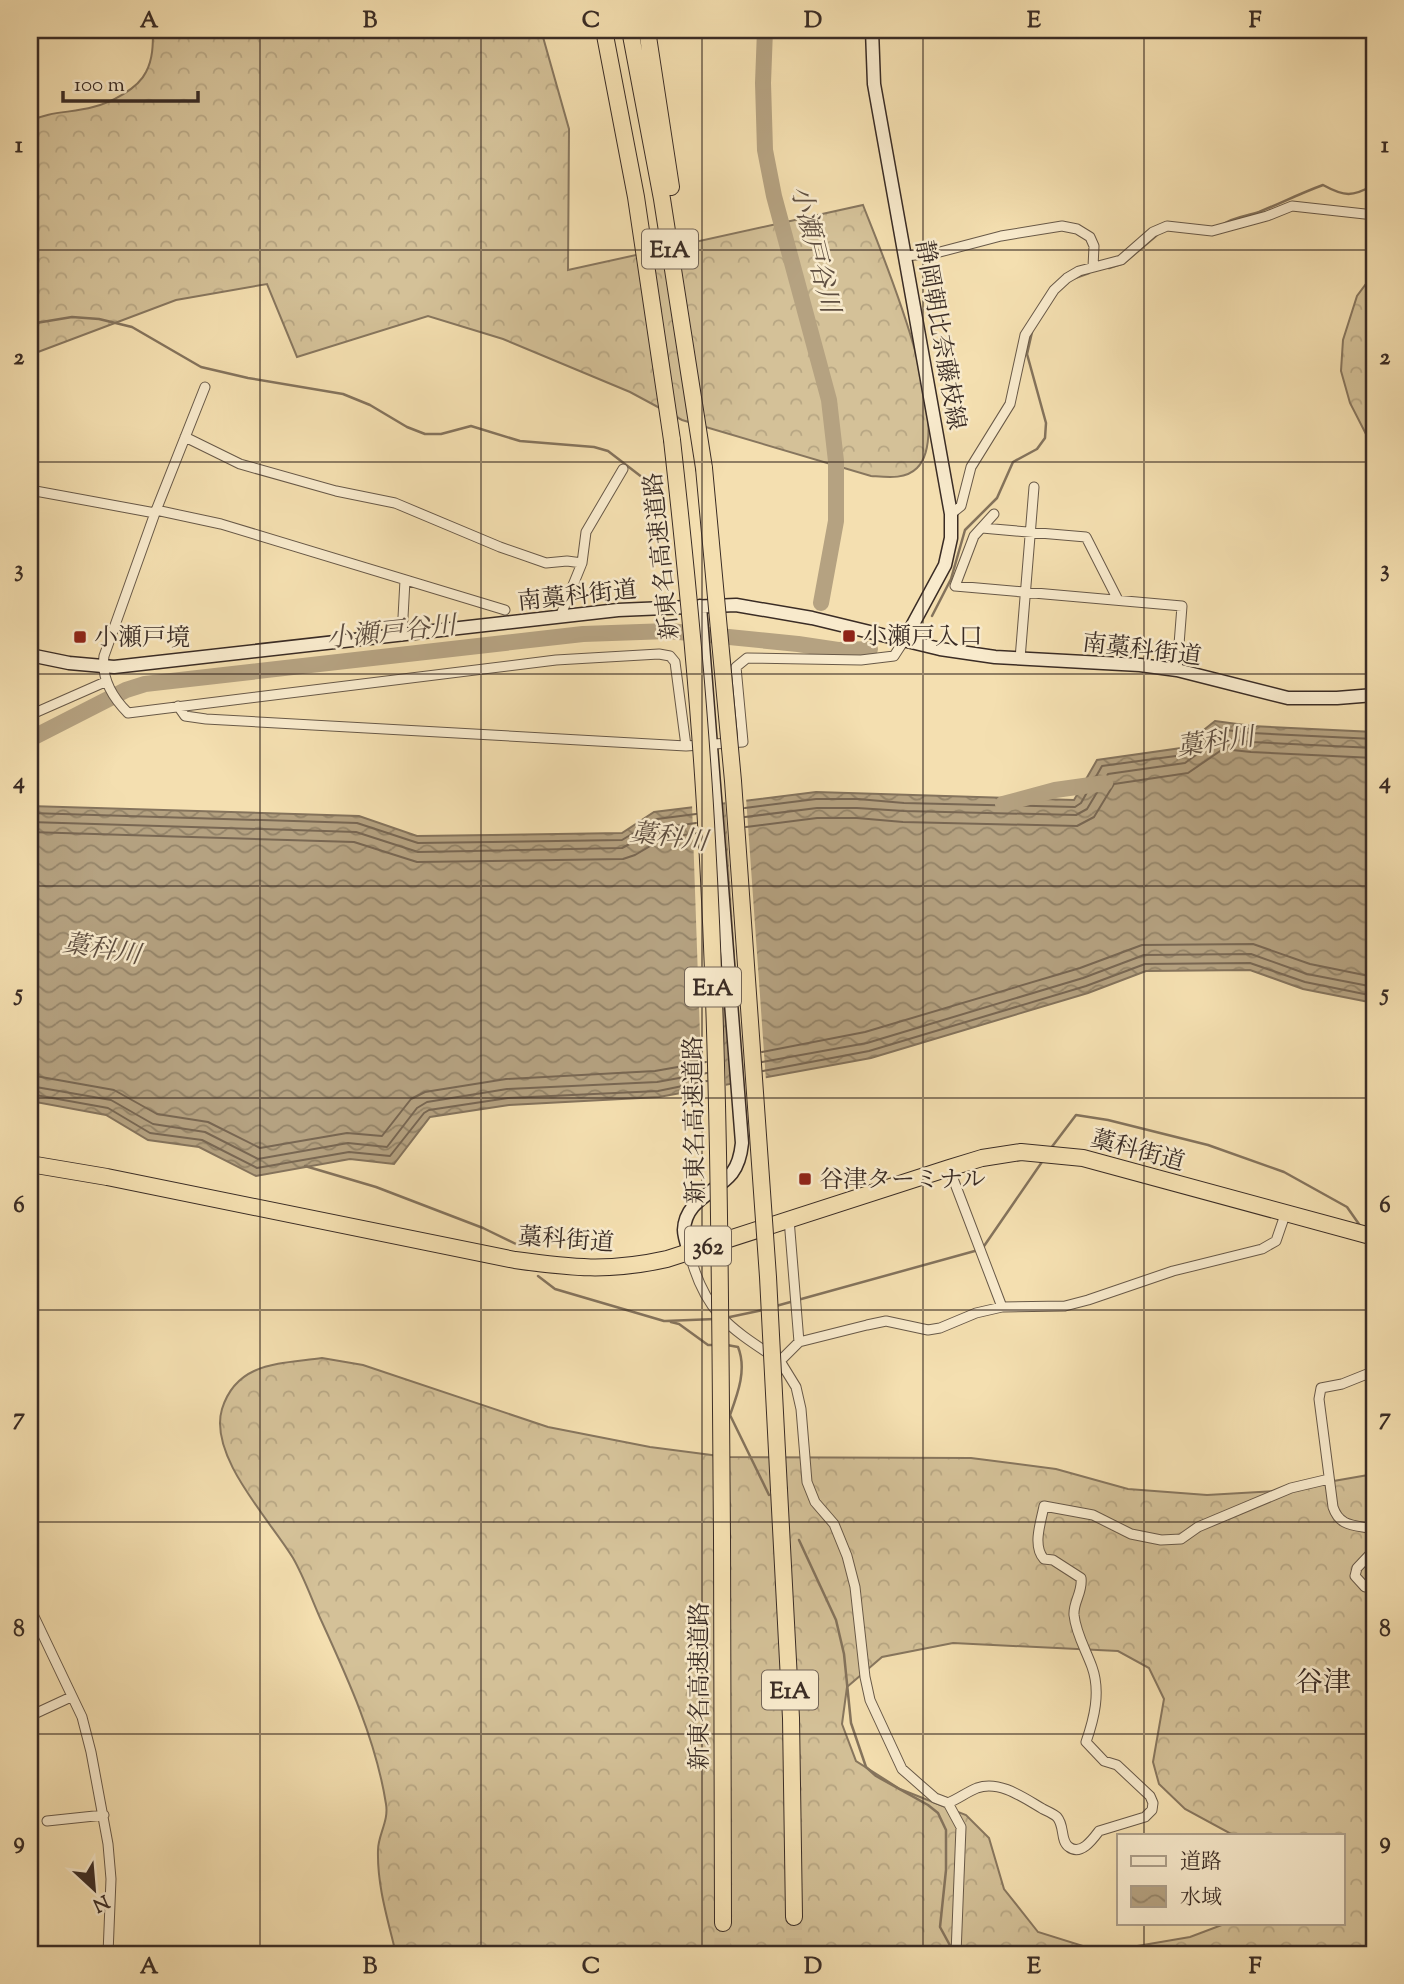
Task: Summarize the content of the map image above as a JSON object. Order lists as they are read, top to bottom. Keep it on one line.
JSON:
{"streets":{"highway":["E1A","新東名高速道路","藁科街道","362"],"main road":["静岡朝比奈藤枝線","南藁科街道"]},"crossings":[["静岡朝比奈藤枝線","南藁科街道"]],"districts":["谷津"],"water":["小瀬戸谷川","藁科川"],"places":{"transit":["小瀬戸入口","小瀬戸境","谷津ターミナル"]},"legend":["道路","水域"],"scale_bar":"100 m","north":"bottom right","grid":{"columns":["A","B","C","D","E","F"],"rows":["1","2","3","4","5","6","7","8","9"]}}
